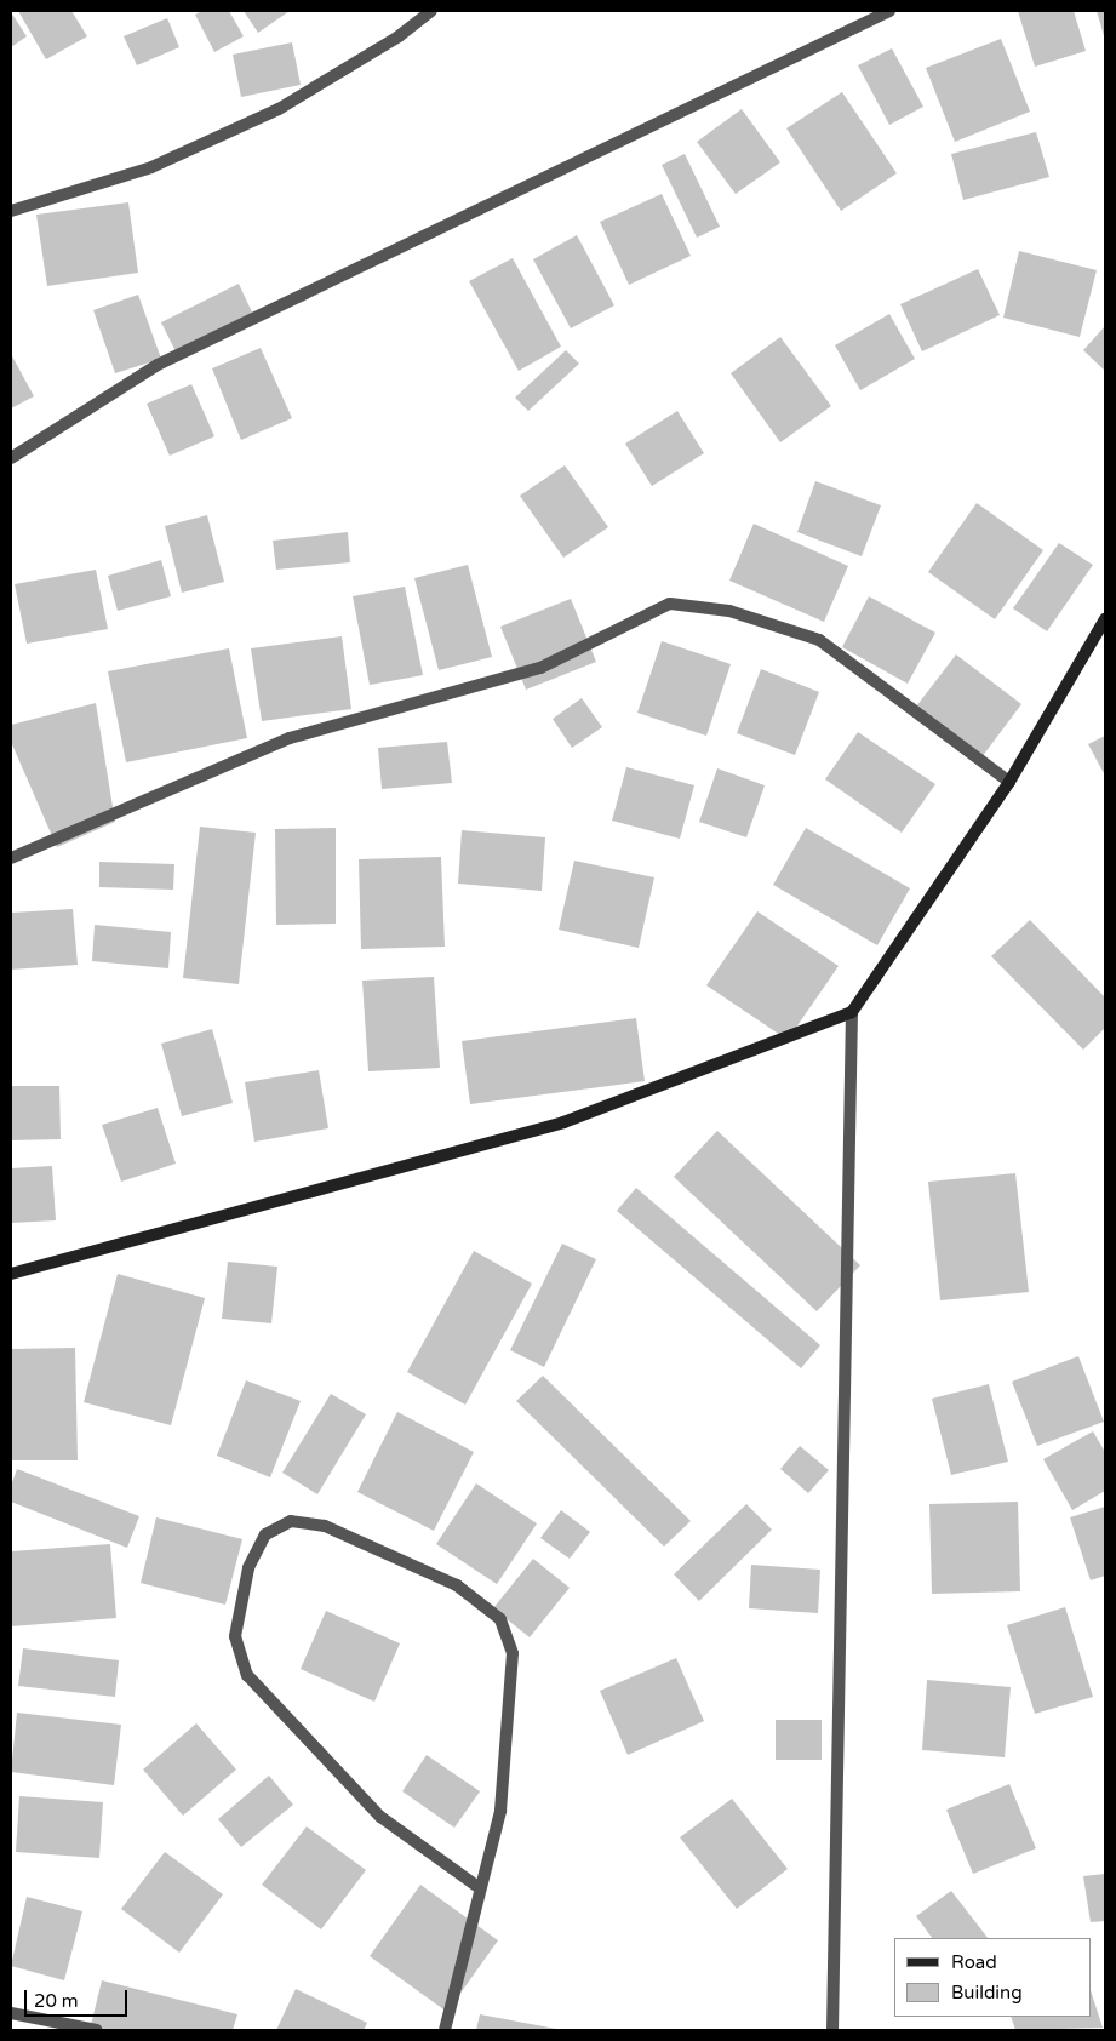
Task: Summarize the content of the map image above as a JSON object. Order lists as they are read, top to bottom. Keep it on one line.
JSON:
{"legend":["Road","Building"],"scale_bar":"20 m"}
